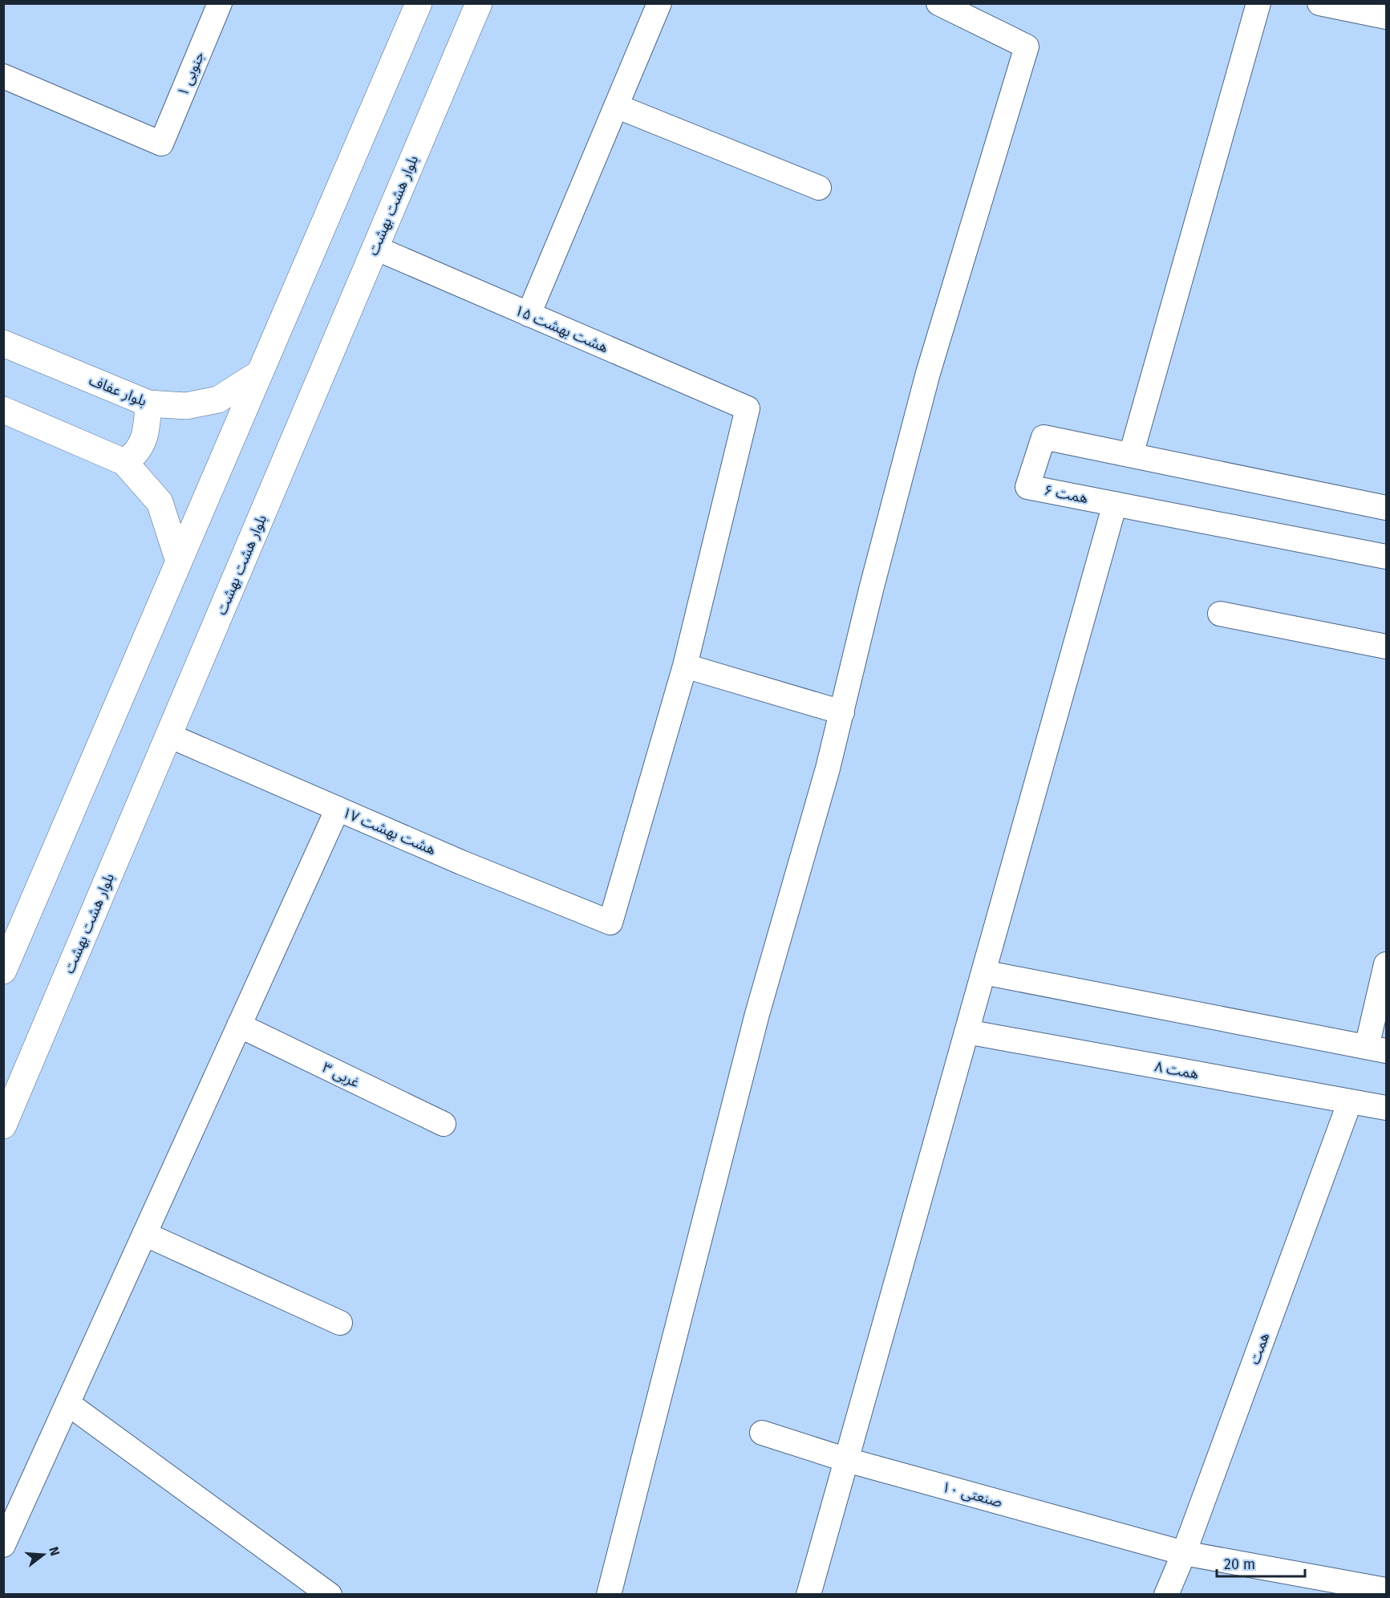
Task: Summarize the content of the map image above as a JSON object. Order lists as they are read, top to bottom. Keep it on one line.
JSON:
{"streets":{"street":["جنوبی ۱","بلوار هشت بهشت","هشت بهشت ۱۵","بلوار عفاف","همت ۶","هشت بهشت ۱۷","همت ۸","غربی ۳","همت","صنعتی ۱۰"]},"crossings":[["بلوار هشت بهشت","هشت بهشت ۱۵"],["بلوار هشت بهشت","هشت بهشت ۱۷"],["هشت بهشت ۱۵","هشت بهشت ۱۷"],["همت ۸","همت"],["همت","صنعتی ۱۰"]],"scale_bar":"20 m","north":"right"}
